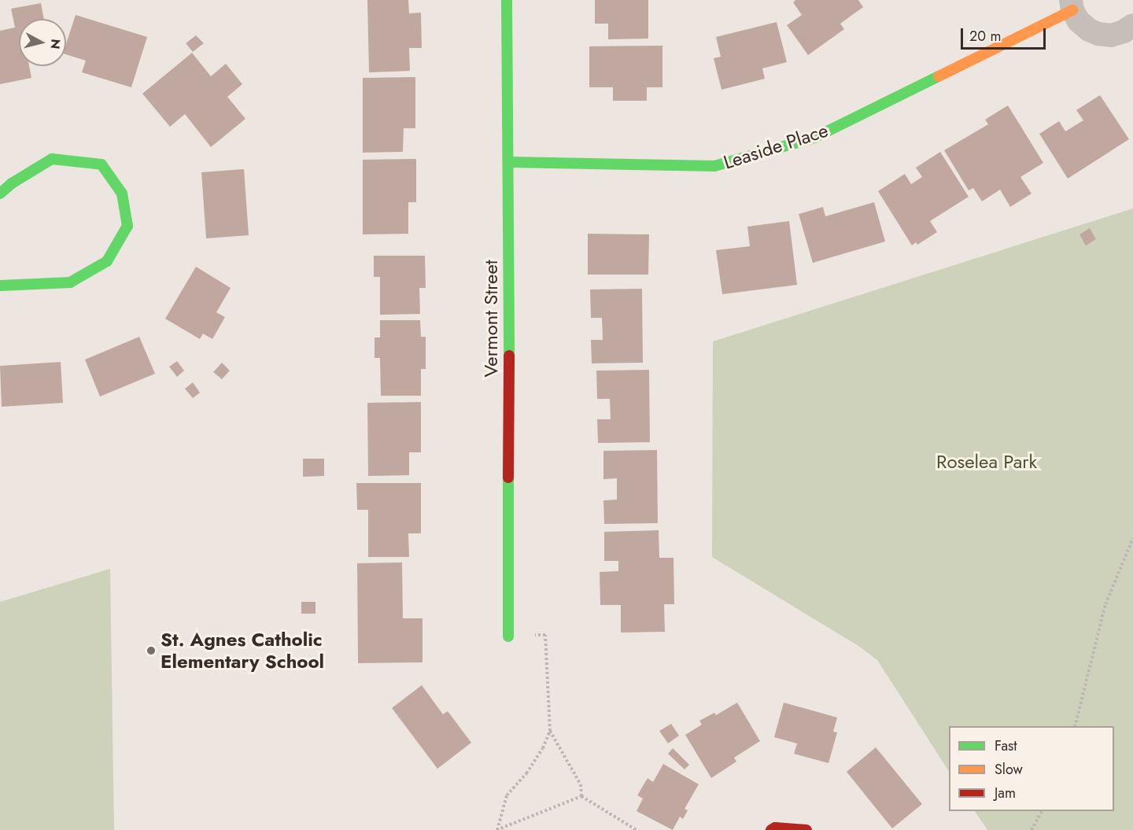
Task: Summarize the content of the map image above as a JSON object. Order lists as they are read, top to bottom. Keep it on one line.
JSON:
{"streets":{"street":["Leaside Place","Vermont Street"]},"crossings":[["Leaside Place","Vermont Street"]],"parks":["Roselea Park"],"places":["St. Agnes Catholic Elementary School"],"legend":["Fast","Slow","Jam"],"scale_bar":"20 m","north":"right"}
